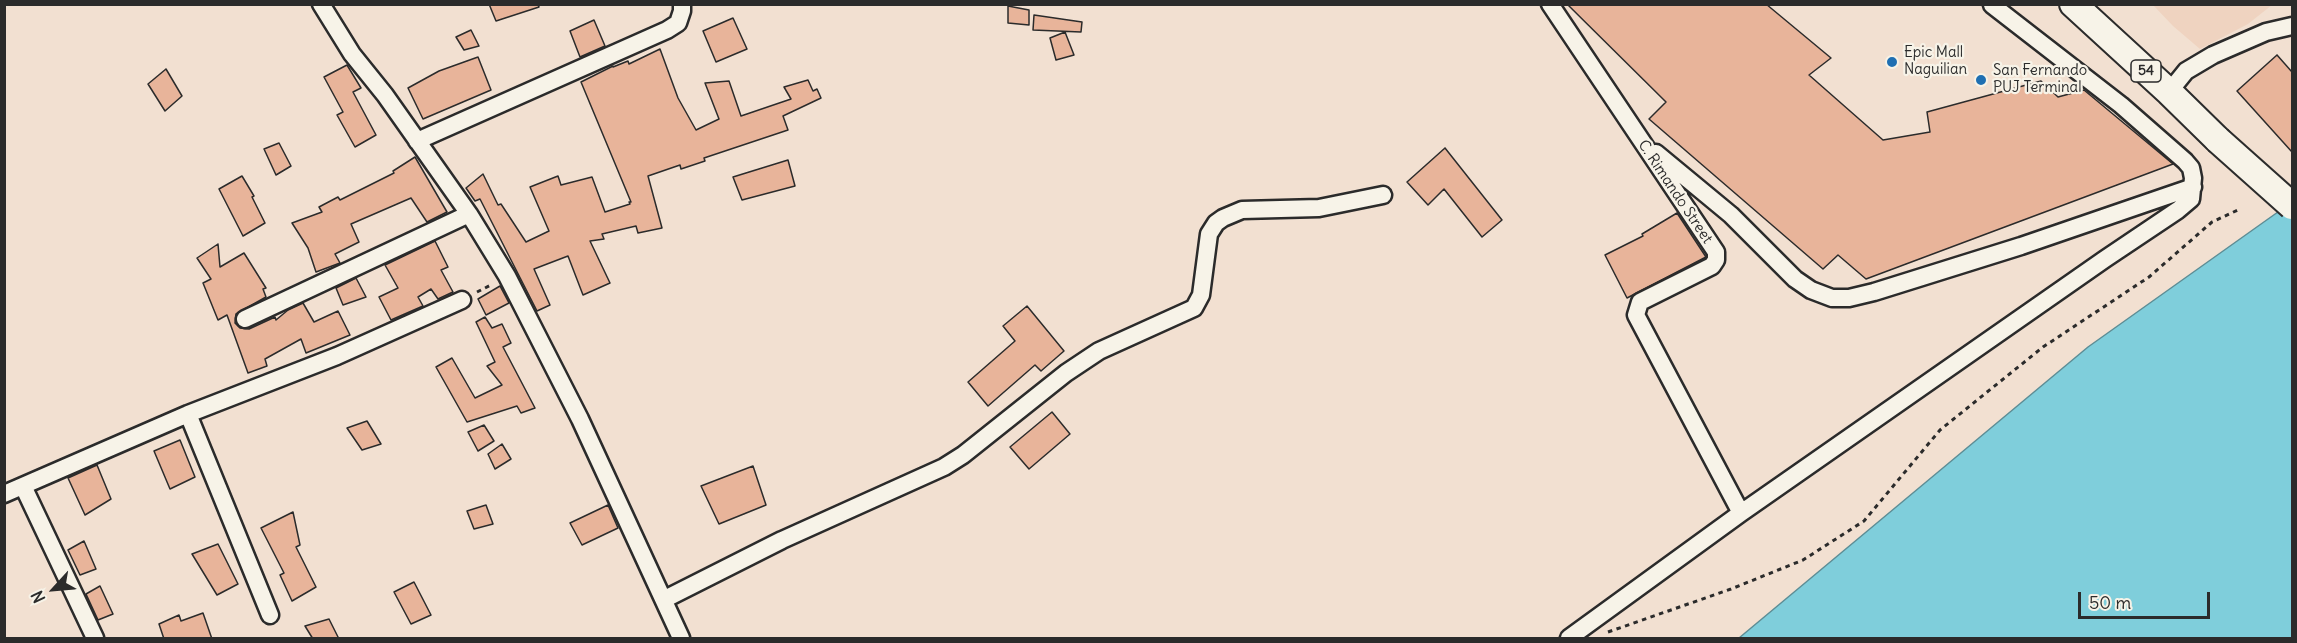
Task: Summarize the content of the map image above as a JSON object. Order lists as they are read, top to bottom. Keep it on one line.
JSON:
{"streets":{"highway":["54"],"street":["C. Rimando Street"]},"places":["Epic Mall Naguilian","San Fernando PUJ Terminal"],"scale_bar":"50 m","north":"bottom left"}
